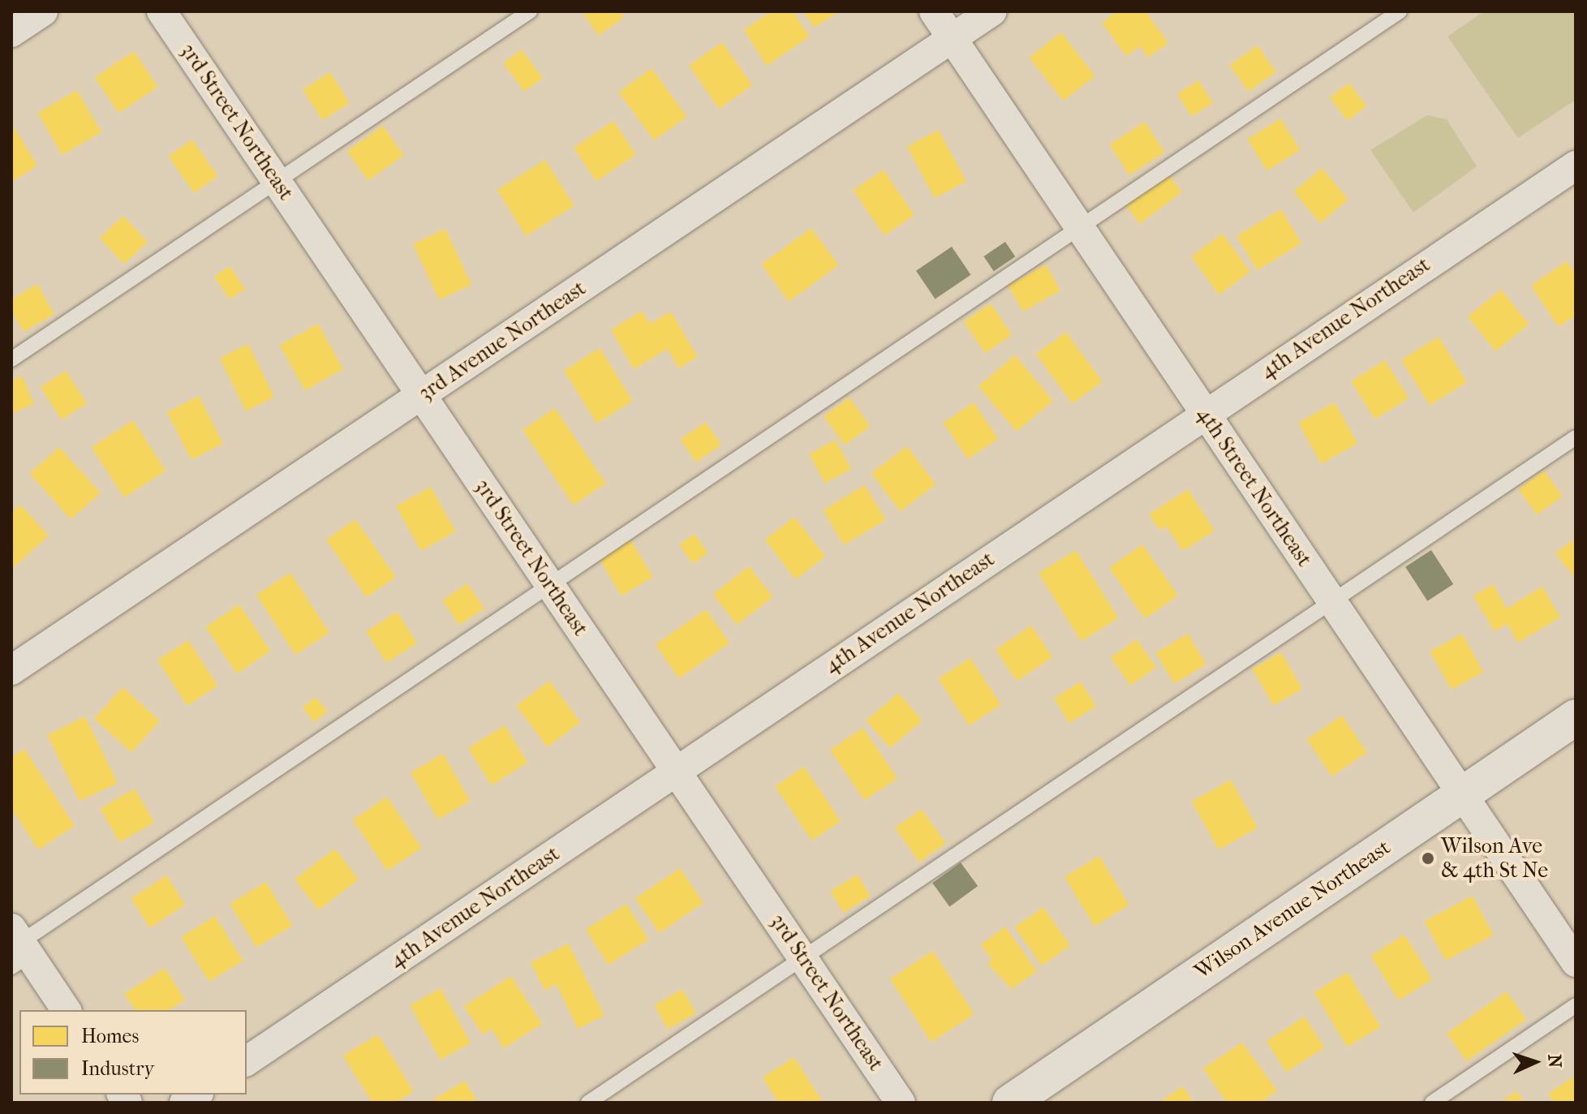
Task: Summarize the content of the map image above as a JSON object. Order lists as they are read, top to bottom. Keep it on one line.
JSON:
{"streets":{"street":["3rd Street Northeast","4th Avenue Northeast","3rd Avenue Northeast","4th Street Northeast","Wilson Avenue Northeast"]},"crossings":[["3rd Street Northeast","4th Avenue Northeast"],["3rd Street Northeast","3rd Avenue Northeast"],["4th Avenue Northeast","4th Street Northeast"],["3rd Avenue Northeast","4th Street Northeast"],["4th Street Northeast","Wilson Avenue Northeast"]],"places":["Wilson Ave & 4th St Ne"],"legend":["Homes","Industry"],"north":"right"}
